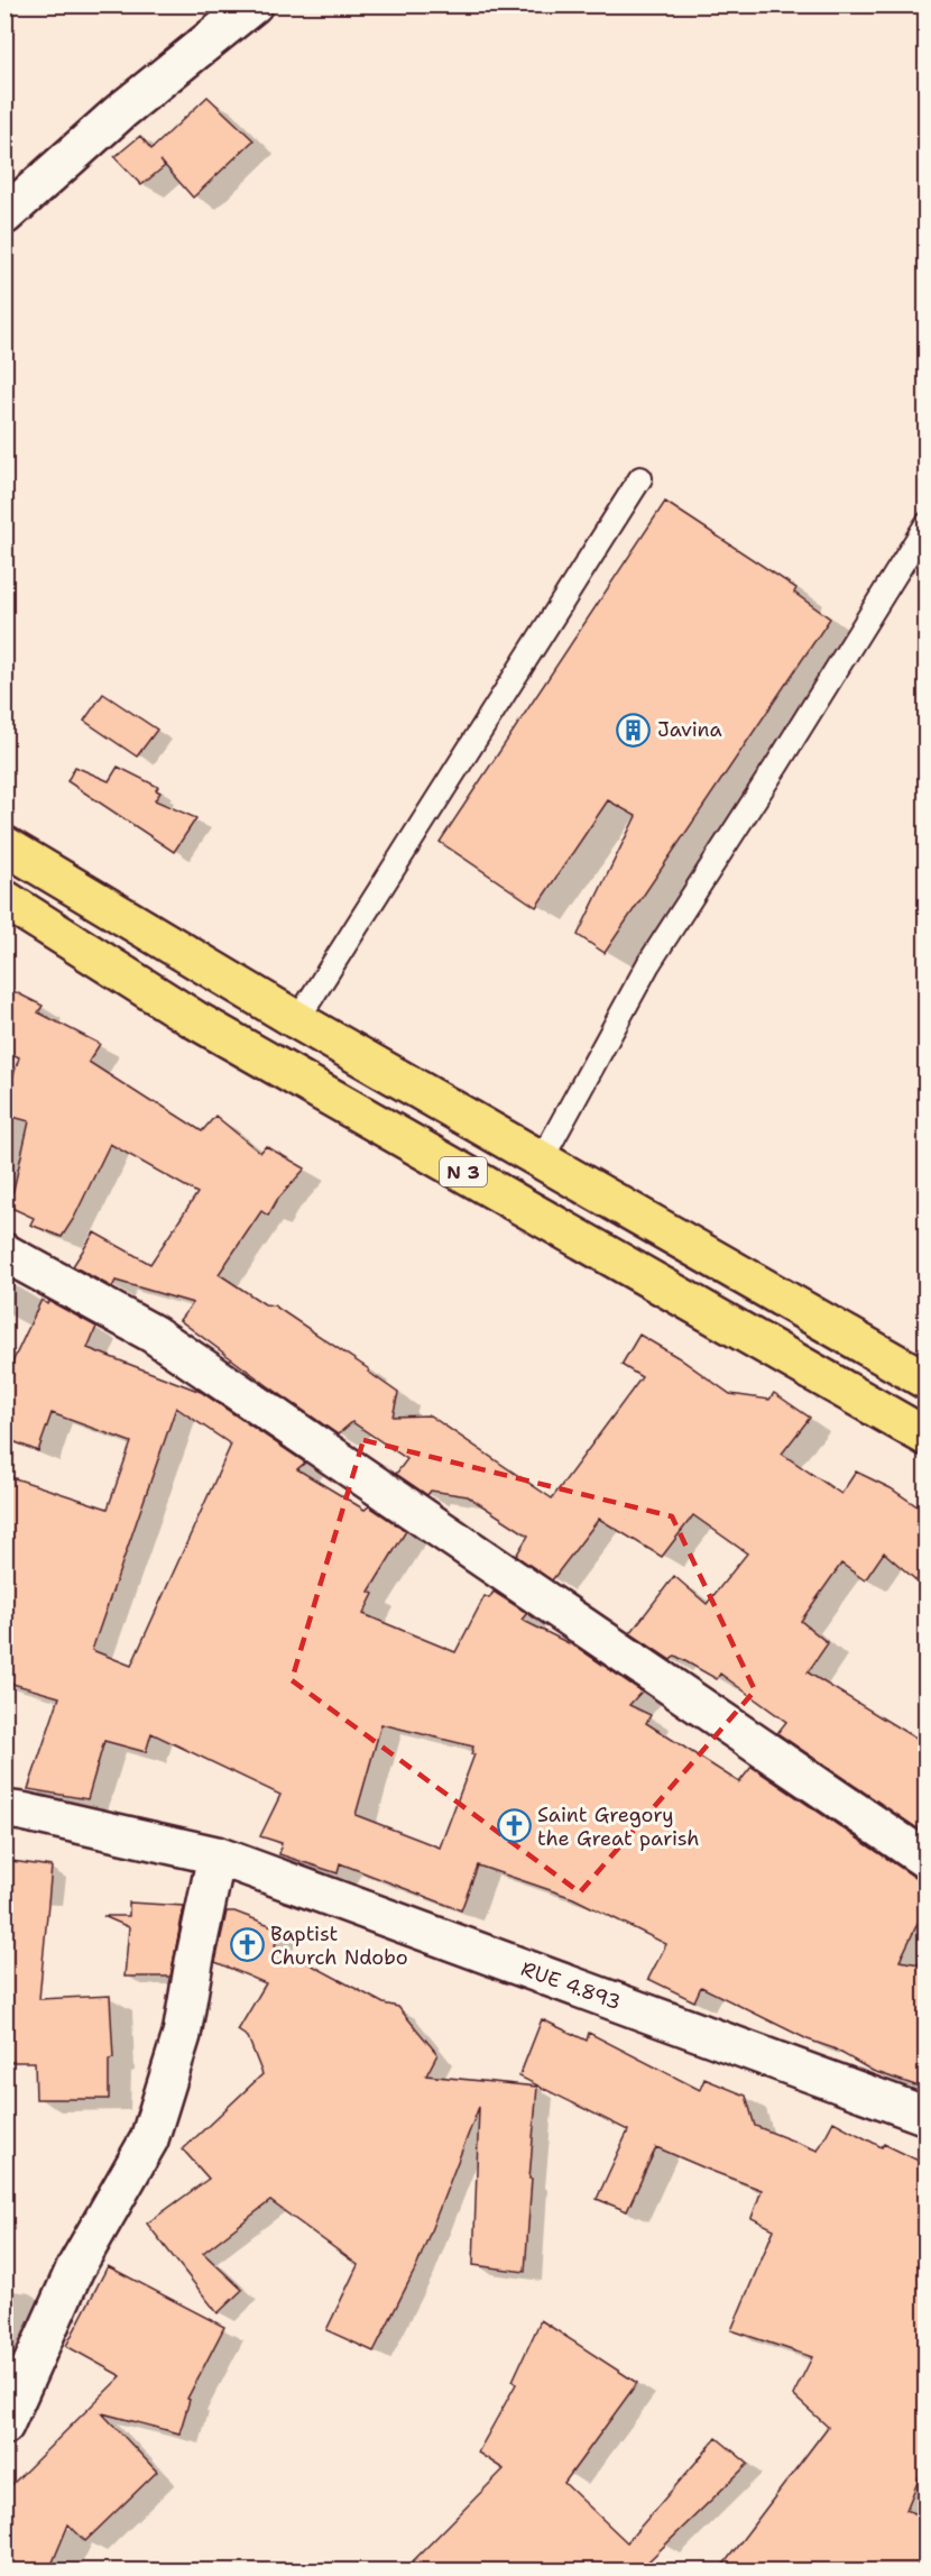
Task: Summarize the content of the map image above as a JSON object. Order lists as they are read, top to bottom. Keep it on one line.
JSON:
{"streets":{"highway":["N 3"],"street":["RUE 4.893"]},"places":{"building":["Javina"],"church":["Saint Gregory the Great parish","Baptist Church Ndobo"]}}
